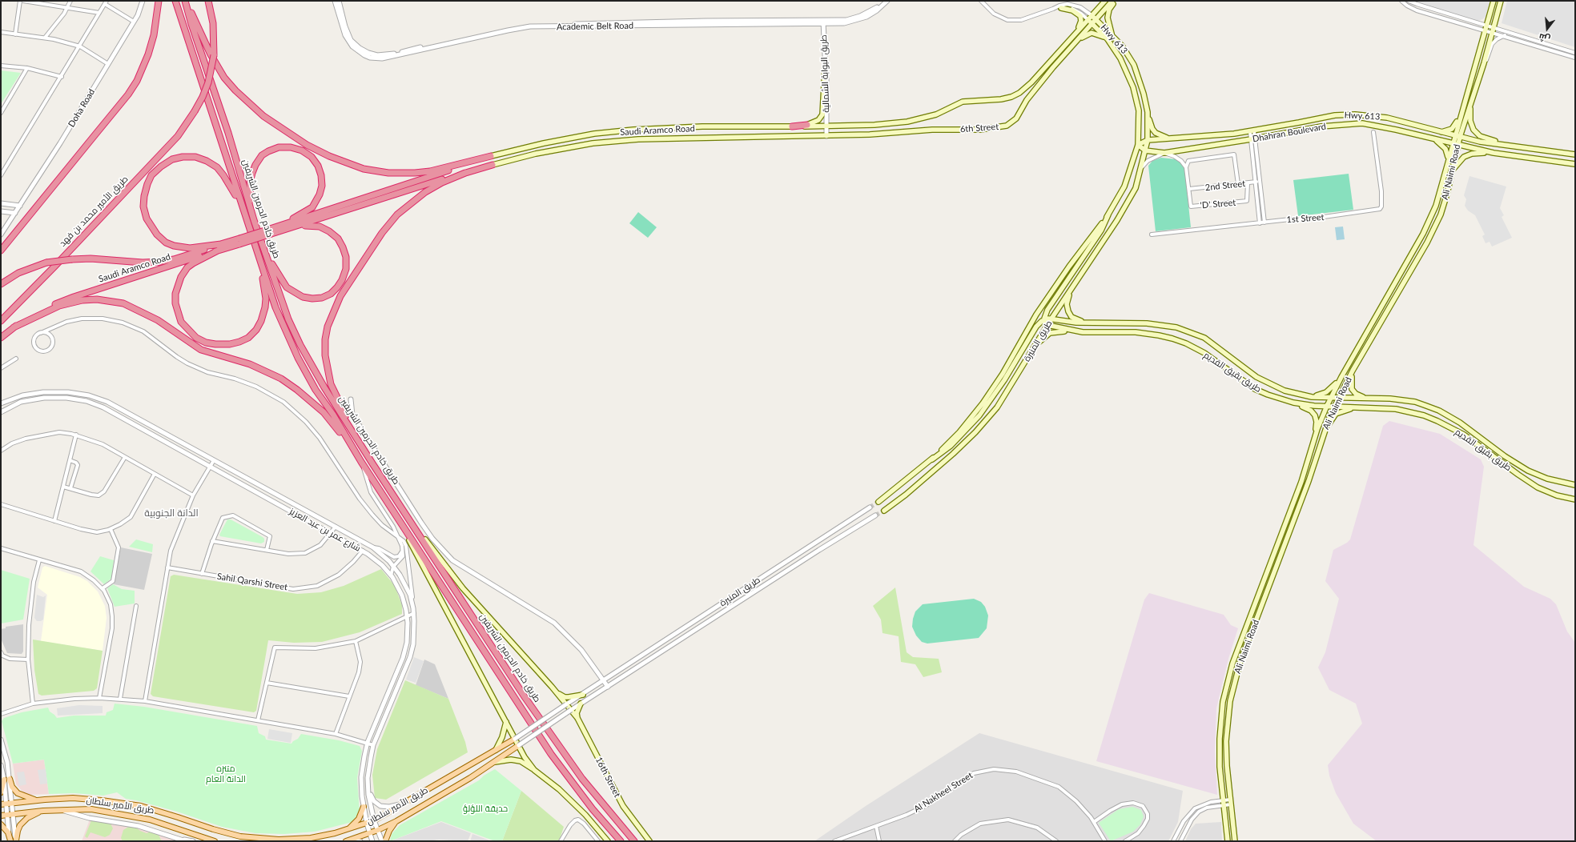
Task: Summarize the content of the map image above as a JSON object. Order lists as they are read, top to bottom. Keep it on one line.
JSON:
{"streets":{"highway":["Saudi Aramco Road","طريق خادم الحرمين الشريفين","طريق الأمير محمد بن فهد"],"main road":["Hwy 613","6th Street","Dhahran Boulevard","Ali Naimi Road","طريق المنيرة","طريق بقيق القديم","16th Street","طريق الأمير سلطان"],"street":["Academic Belt Road","طريق البوابة الشمالية","Doha Road","2nd Street","'D' Street","1st Street","شارع عمر بن عبد العزيز","Sahil Qarshi Street","Al Nakheel Street"]},"crossings":[["Academic Belt Road","طريق البوابة الشمالية"],["Hwy 613","6th Street"],["Hwy 613","Ali Naimi Road"],["Hwy 613","طريق المنيرة"],["طريق البوابة الشمالية","6th Street"],["طريق البوابة الشمالية","Saudi Aramco Road"],["6th Street","Saudi Aramco Road"],["Dhahran Boulevard","Ali Naimi Road"],["Dhahran Boulevard","طريق المنيرة"],["Ali Naimi Road","طريق بقيق القديم"],["2nd Street","'D' Street"],["طريق المنيرة","طريق بقيق القديم"],["طريق المنيرة","16th Street"],["طريق المنيرة","طريق الأمير سلطان"],["شارع عمر بن عبد العزيز","Sahil Qarshi Street"],["شارع عمر بن عبد العزيز","طريق الأمير سلطان"],["16th Street","طريق الأمير سلطان"]],"districts":["الدانة الجنوبية"],"parks":["متنزه الدانة العام","حديقة اللؤلؤ"],"north":"bottom"}
